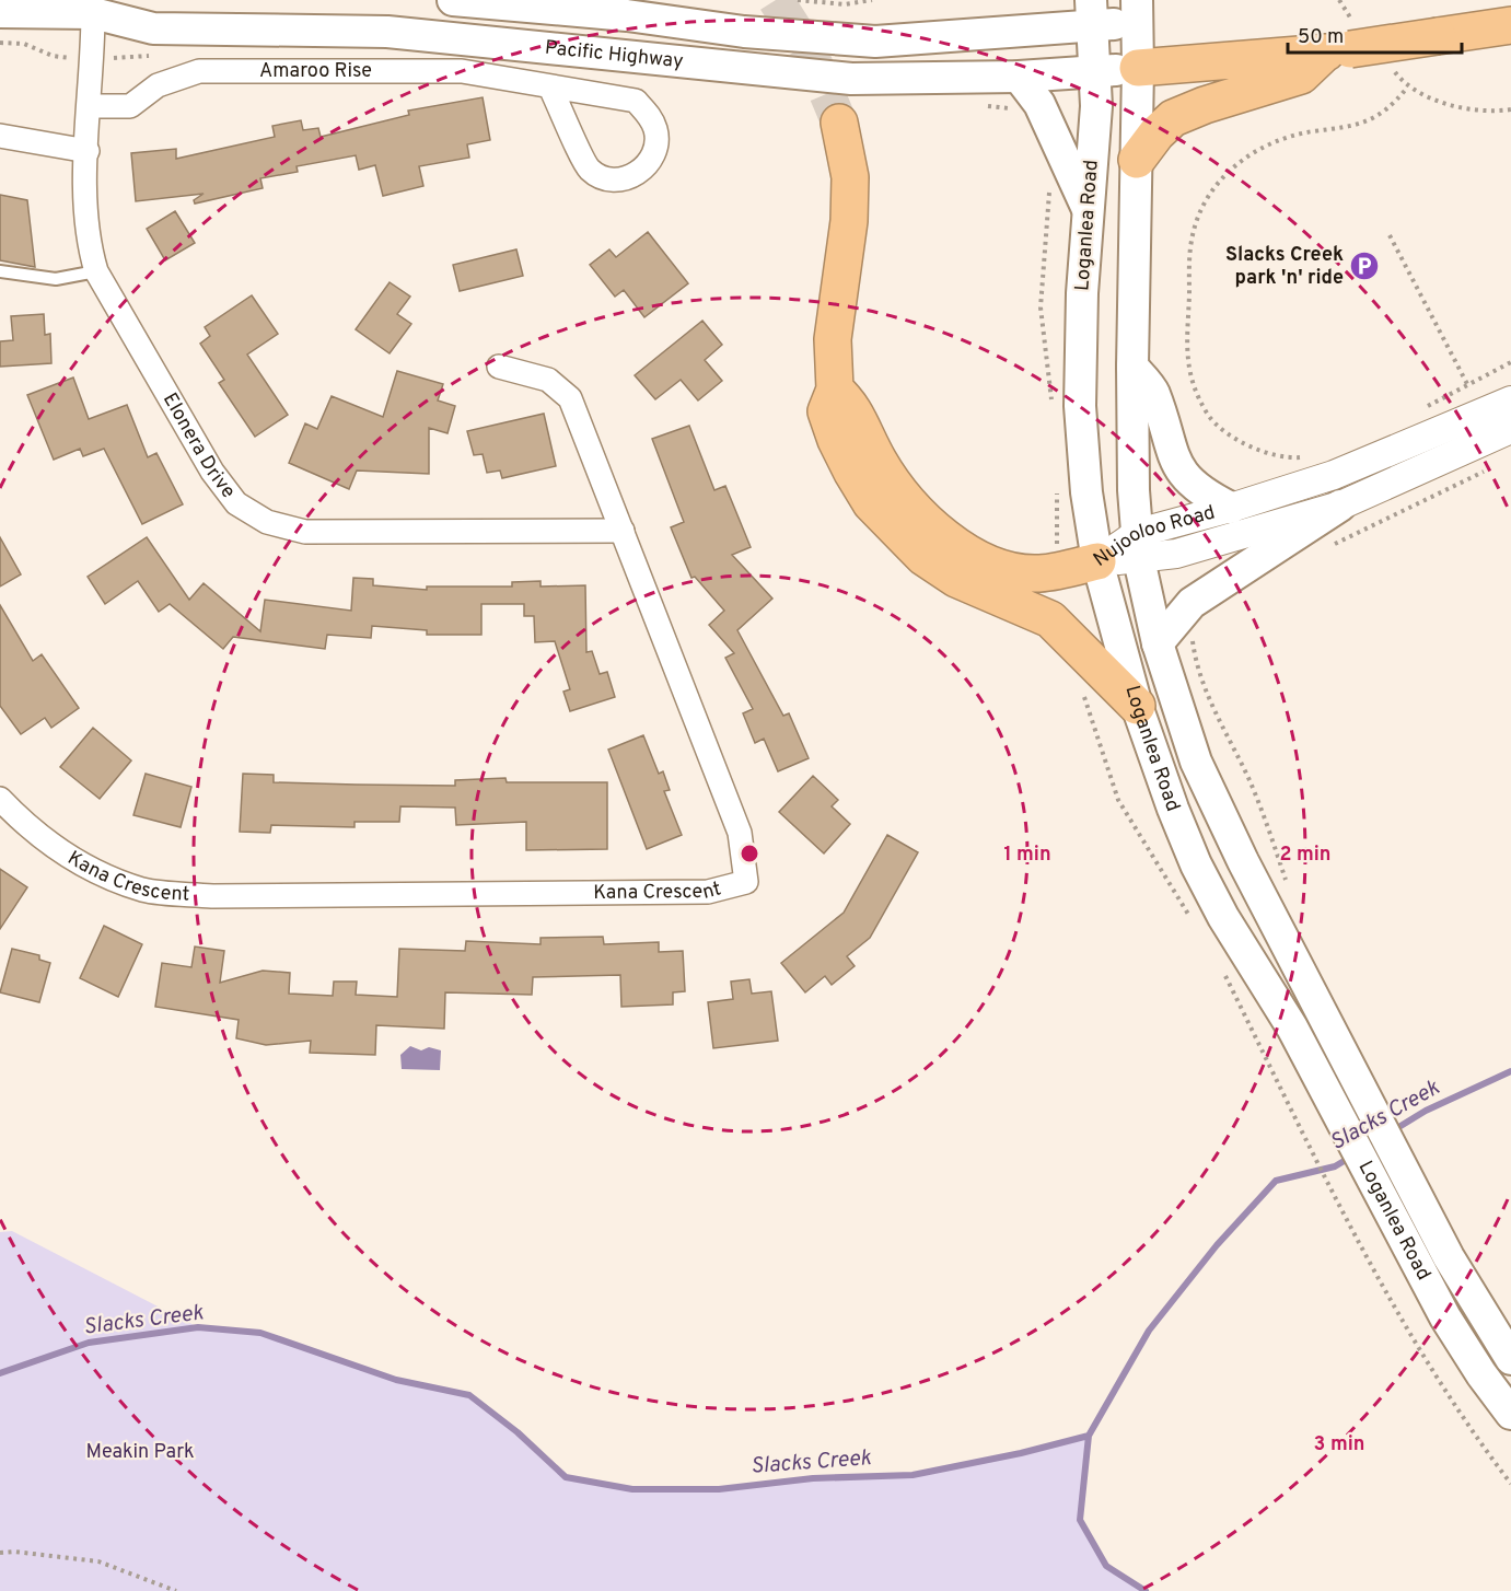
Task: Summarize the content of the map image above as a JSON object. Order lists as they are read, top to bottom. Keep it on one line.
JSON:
{"streets":{"main road":["Pacific Highway","Loganlea Road"],"street":["Amaroo Rise","Elonera Drive","Nujooloo Road","Kana Crescent"]},"crossings":[["Pacific Highway","Loganlea Road"],["Pacific Highway","Elonera Drive"],["Amaroo Rise","Elonera Drive"],["Loganlea Road","Nujooloo Road"],["Elonera Drive","Kana Crescent"]],"water":["Slacks Creek"],"parks":["Meakin Park"],"places":{"parking":["Slacks Creek park 'n' ride"]},"scale_bar":"50 m","rings":["1 min","2 min","3 min"]}
